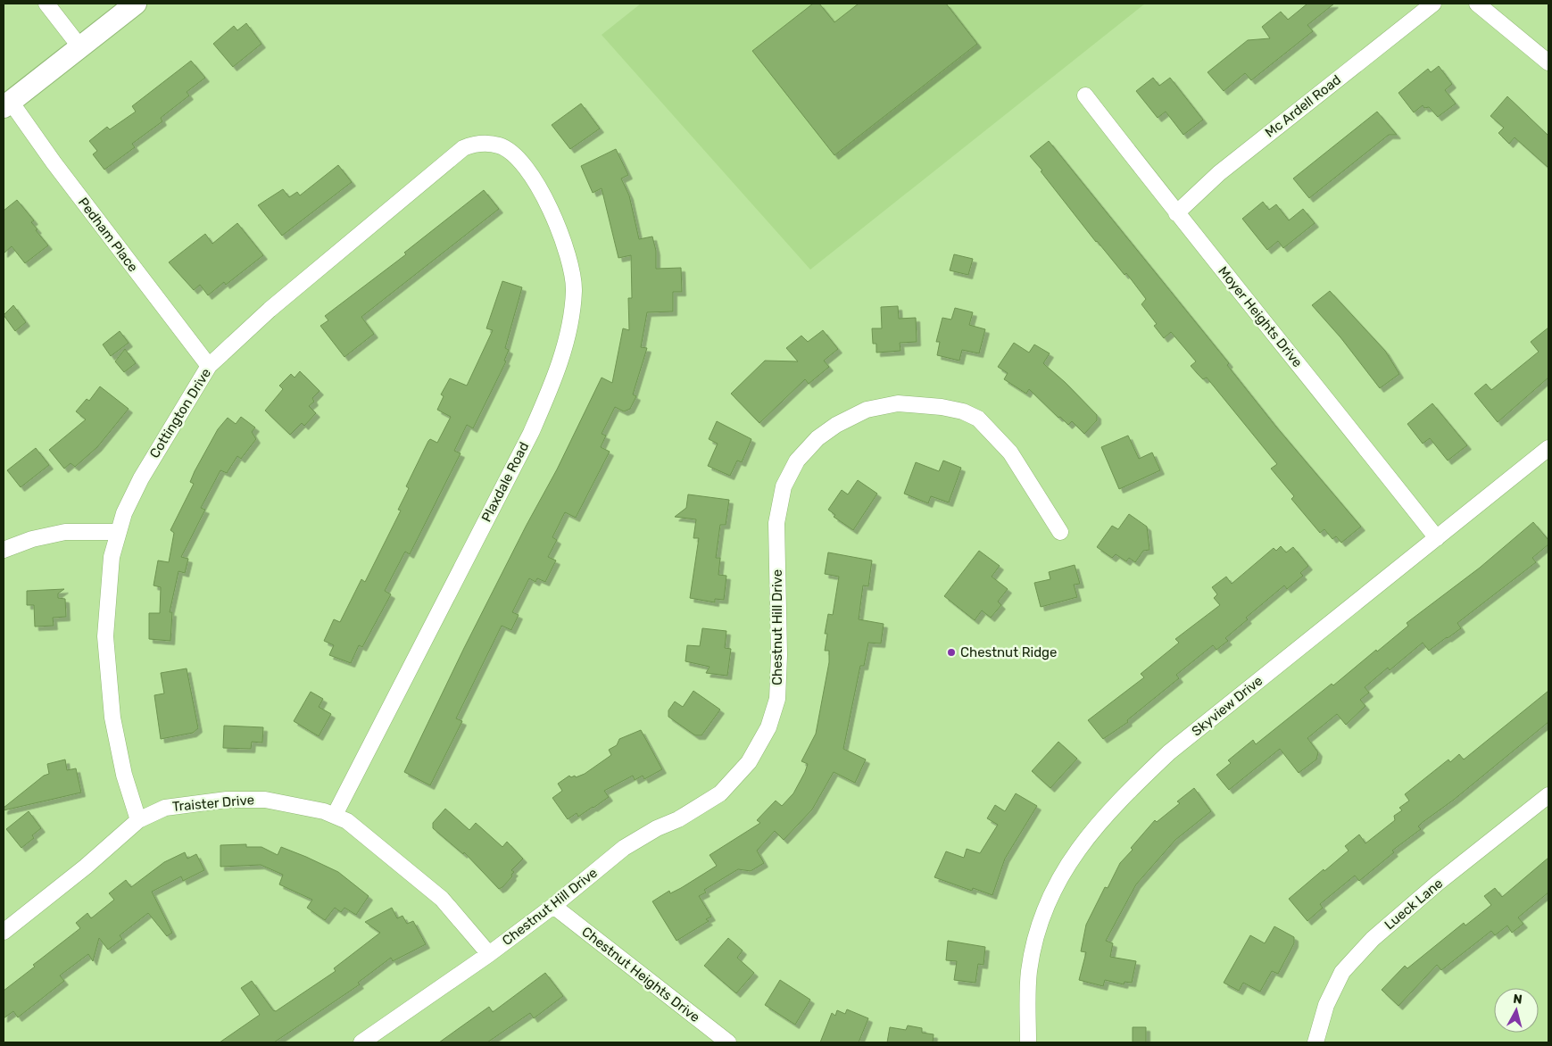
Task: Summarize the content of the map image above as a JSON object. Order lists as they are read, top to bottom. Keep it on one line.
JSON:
{"streets":{"street":["Mc Ardell Road","Pedham Place","Moyer Heights Drive","Cottington Drive","Plaxdale Road","Chestnut Hill Drive","Skyview Drive","Traister Drive","Lueck Lane","Chestnut Heights Drive"]},"crossings":[["Mc Ardell Road","Moyer Heights Drive"],["Pedham Place","Cottington Drive"],["Moyer Heights Drive","Skyview Drive"],["Cottington Drive","Plaxdale Road"],["Cottington Drive","Traister Drive"],["Plaxdale Road","Traister Drive"],["Chestnut Hill Drive","Traister Drive"],["Chestnut Hill Drive","Chestnut Heights Drive"]],"places":["Chestnut Ridge"],"north":"top"}
